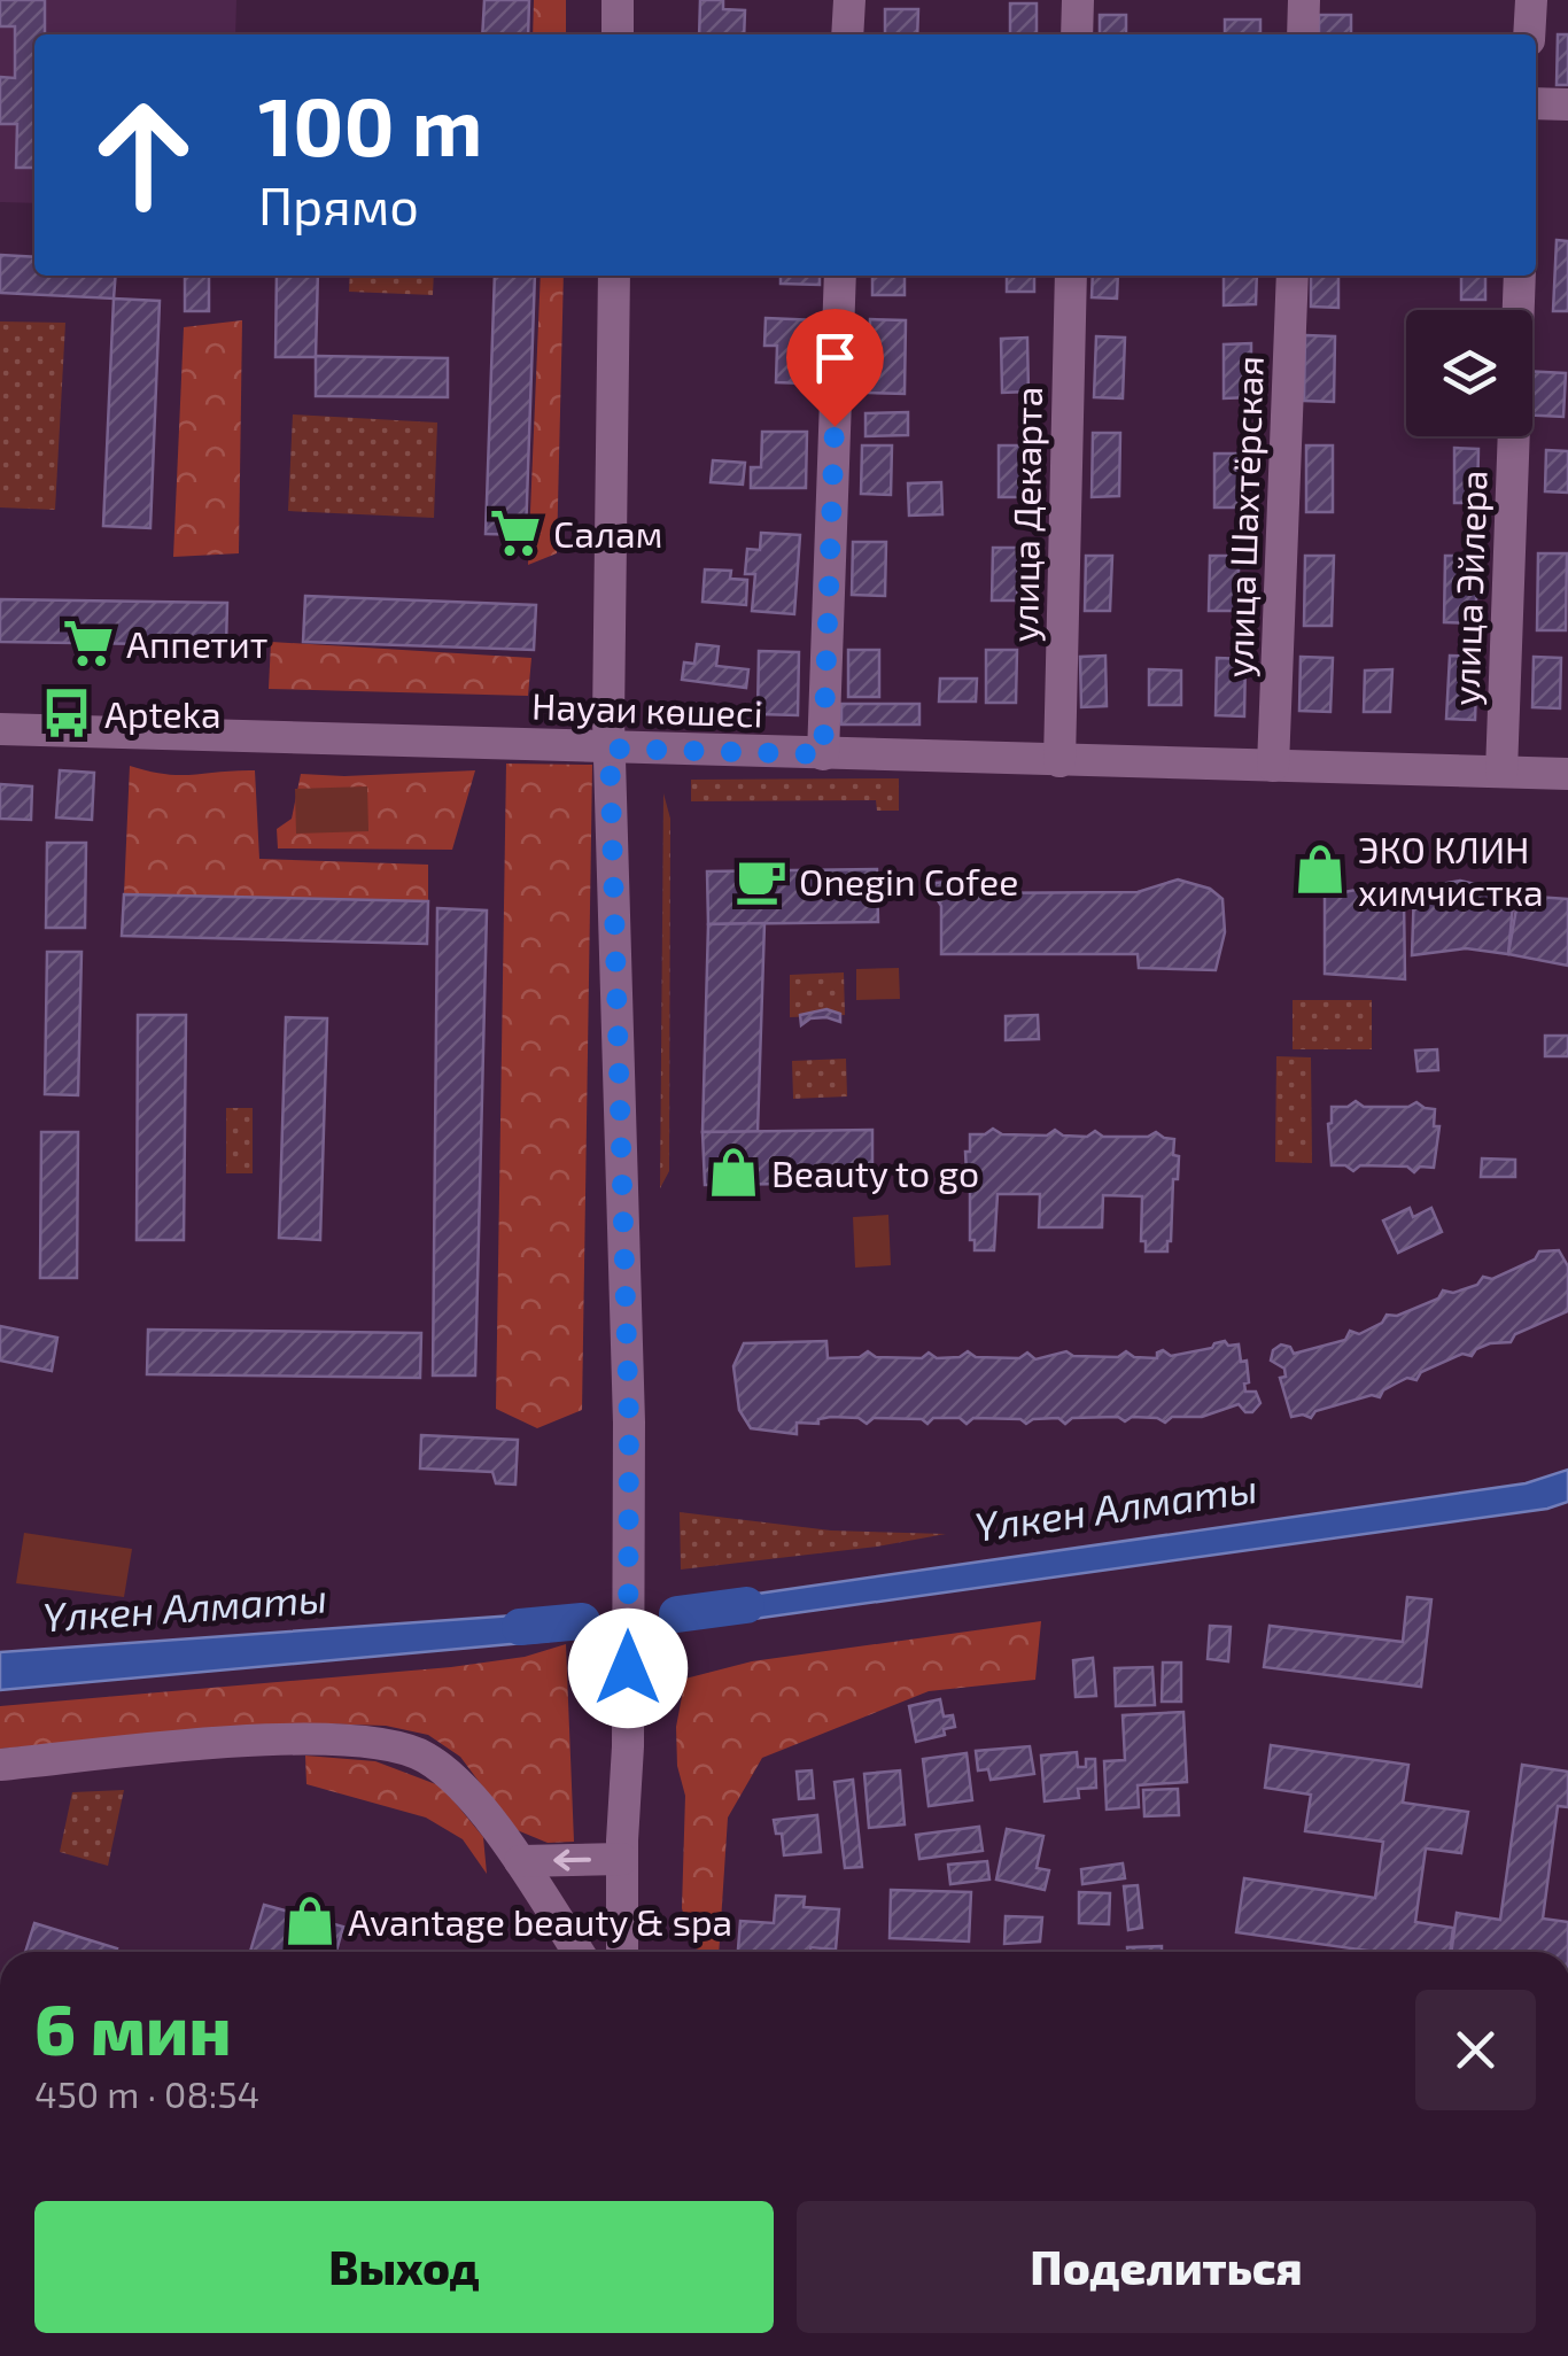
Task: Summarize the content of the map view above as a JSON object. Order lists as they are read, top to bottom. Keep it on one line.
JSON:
{"streets":{"street":["улица Декарта","улица Шахтёрская","улица Эйлера","Науаи көшесі"]},"crossings":[["улица Декарта","Науаи көшесі"],["улица Шахтёрская","Науаи көшесі"],["улица Эйлера","Науаи көшесі"]],"water":["Үлкен Алматы"],"places":{"supermarket":["Салам","Аппетит"],"bus stop":["Apteka"],"shop":["ЭКО КЛИН химчистка","Beauty to go","Avantage beauty & spa"],"cafe":["Onegin Cofee"]},"page":{"turn":["100 m","Прямо"],"heading":["6 мин","450 m · 08:54"],"buttons":["Выход","Поделиться"]}}
